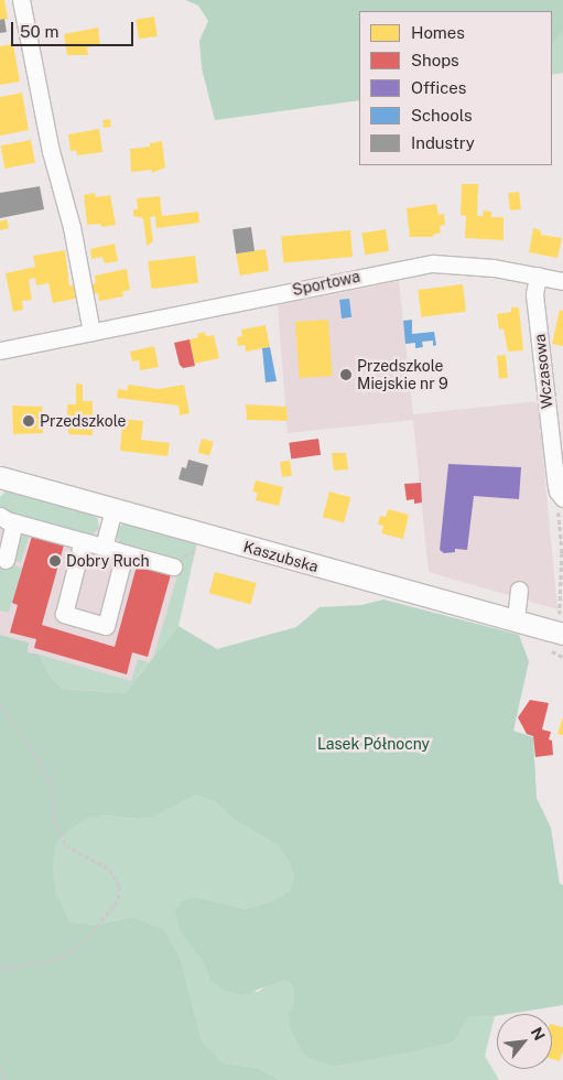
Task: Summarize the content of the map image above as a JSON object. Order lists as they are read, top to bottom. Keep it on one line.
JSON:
{"streets":{"main road":["Kaszubska"],"street":["Sportowa","Wczasowa"]},"crossings":[["Sportowa","Wczasowa"]],"parks":["Lasek Północny"],"places":["Przedszkole Miejskie nr 9","Przedszkole","Dobry Ruch"],"legend":["Homes","Shops","Offices","Schools","Industry"],"scale_bar":"50 m","north":"top right"}
